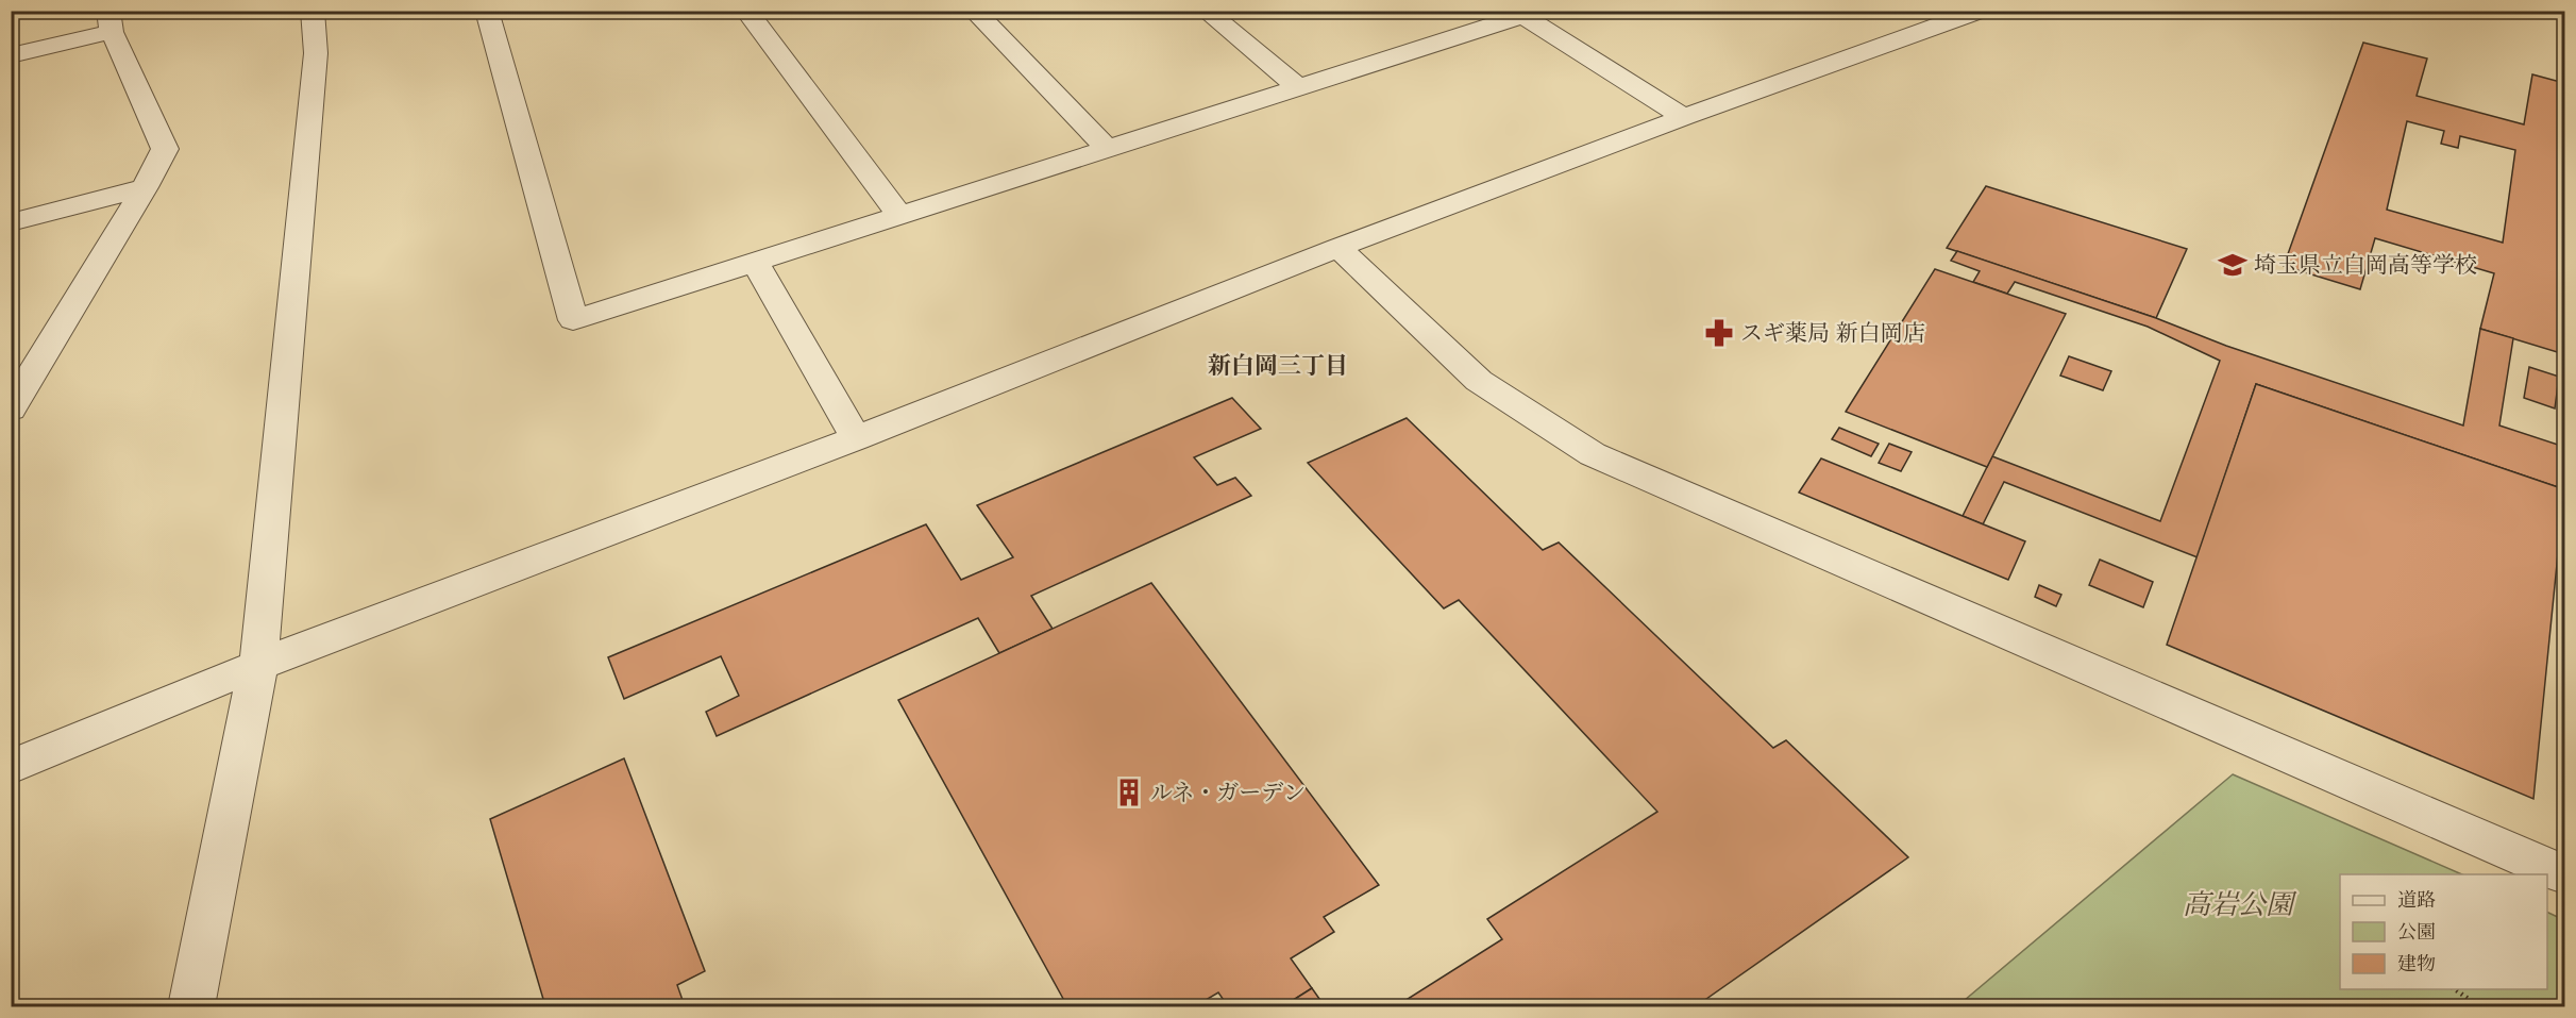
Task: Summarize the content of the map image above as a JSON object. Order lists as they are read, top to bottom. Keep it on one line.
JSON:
{"districts":["新白岡三丁目"],"parks":["高岩公園"],"places":{"school or university":["埼玉県立白岡高等学校"],"pharmacy":["スギ薬局 新白岡店"],"building":["ルネ・ガーデン"]},"legend":["道路","公園","建物"]}
